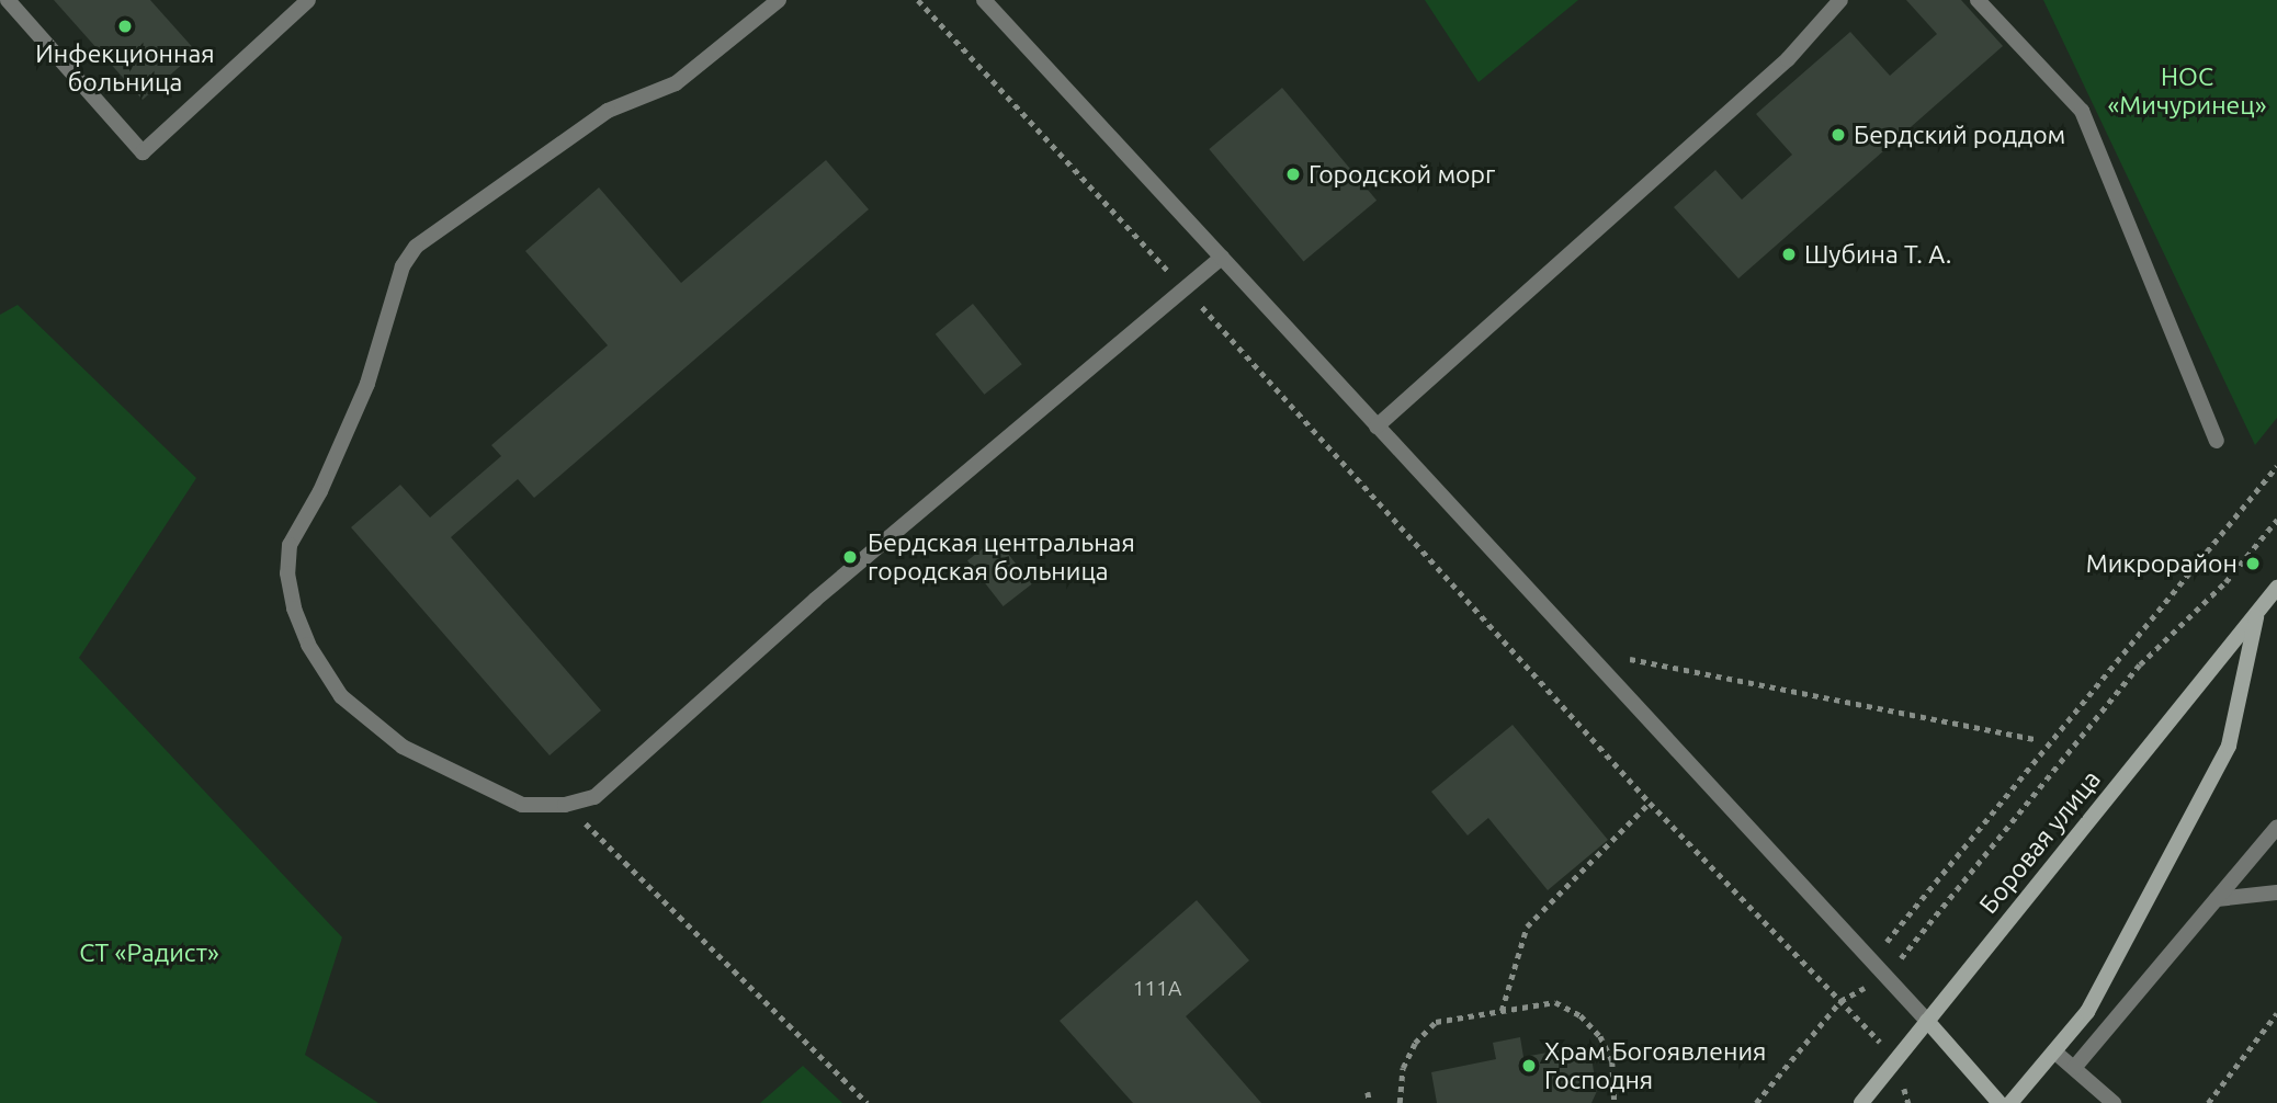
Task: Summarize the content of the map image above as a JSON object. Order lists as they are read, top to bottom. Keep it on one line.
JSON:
{"streets":{"street":["Боровая улица"]},"parks":["НОС «Мичуринец»","СТ «Радист»"],"places":["Инфекционная больница","Бердский роддом","Городской морг","Шубина Т. А.","Бердская центральная городская больница","Микрорайон","Храм Богоявления Господня"],"house_numbers":["111А"]}
